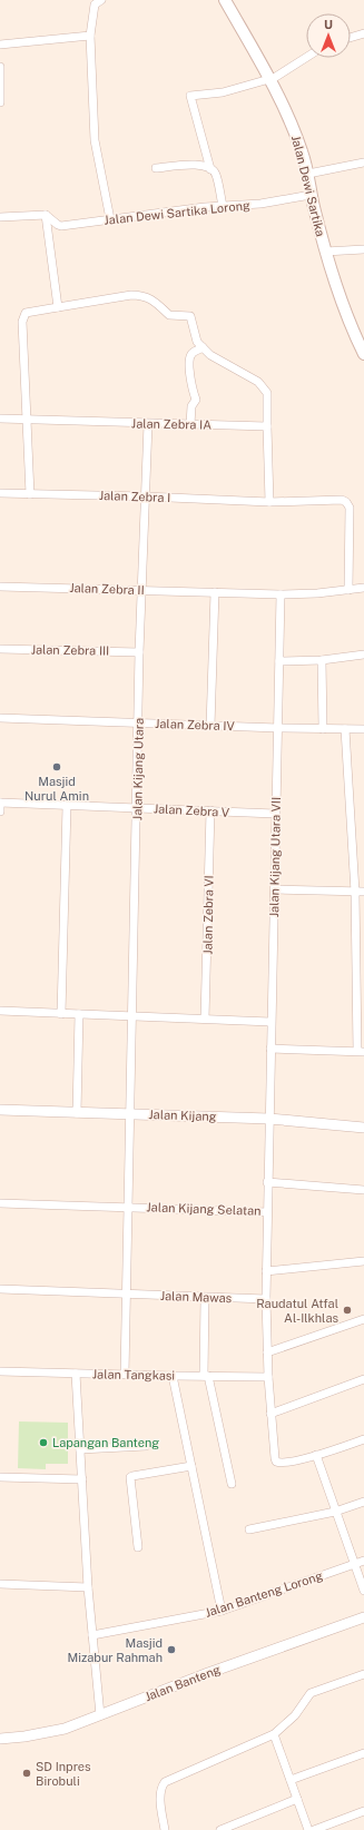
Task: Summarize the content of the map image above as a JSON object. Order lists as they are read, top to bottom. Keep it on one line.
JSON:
{"streets":{"main road":["Jalan Dewi Sartika"],"street":["Jalan Dewi Sartika Lorong","Jalan Zebra IA","Jalan Zebra I","Jalan Zebra II","Jalan Zebra III","Jalan Zebra IV","Jalan Kijang Utara","Jalan Zebra V","Jalan Kijang Utara VII","Jalan Zebra VI","Jalan Kijang","Jalan Kijang Selatan","Jalan Mawas","Jalan Tangkasi","Jalan Banteng Lorong","Jalan Banteng"]},"crossings":[["Jalan Dewi Sartika","Jalan Dewi Sartika Lorong"],["Jalan Zebra IA","Jalan Kijang Utara"],["Jalan Zebra I","Jalan Zebra II"],["Jalan Zebra I","Jalan Kijang Utara"],["Jalan Zebra II","Jalan Kijang Utara"],["Jalan Zebra II","Jalan Kijang Utara VII"],["Jalan Zebra III","Jalan Kijang Utara"],["Jalan Zebra IV","Jalan Kijang Utara"],["Jalan Zebra IV","Jalan Kijang Utara VII"],["Jalan Kijang Utara","Jalan Zebra V"],["Jalan Kijang Utara","Jalan Kijang"],["Jalan Kijang Utara","Jalan Kijang Selatan"],["Jalan Zebra V","Jalan Kijang Utara VII"],["Jalan Zebra V","Jalan Zebra VI"],["Jalan Kijang Utara VII","Jalan Kijang"],["Jalan Kijang Utara VII","Jalan Kijang Selatan"],["Jalan Kijang","Jalan Kijang Selatan"]],"places":["Masjid Nurul Amin","Raudatul Atfal Al-Ilkhlas","Lapangan Banteng","Masjid Mizabur Rahmah","SD Inpres Birobuli"],"north":"top"}
